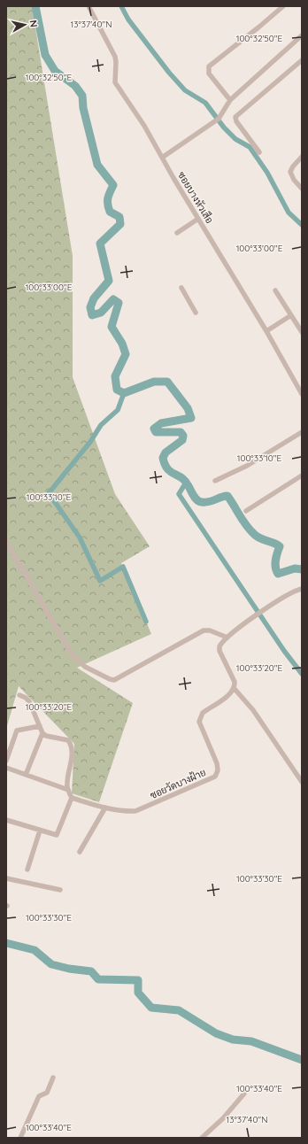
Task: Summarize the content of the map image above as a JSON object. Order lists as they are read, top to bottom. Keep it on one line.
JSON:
{"streets":{"street":["ซอยบางหัวเสือ","ซอยวัดบางฝ้าย"]},"north":"right","coordinates":["13°37'40\"N","100°32'50\"E","100°33'00\"E","100°33'10\"E","100°33'20\"E","100°33'30\"E","100°33'40\"E"]}
